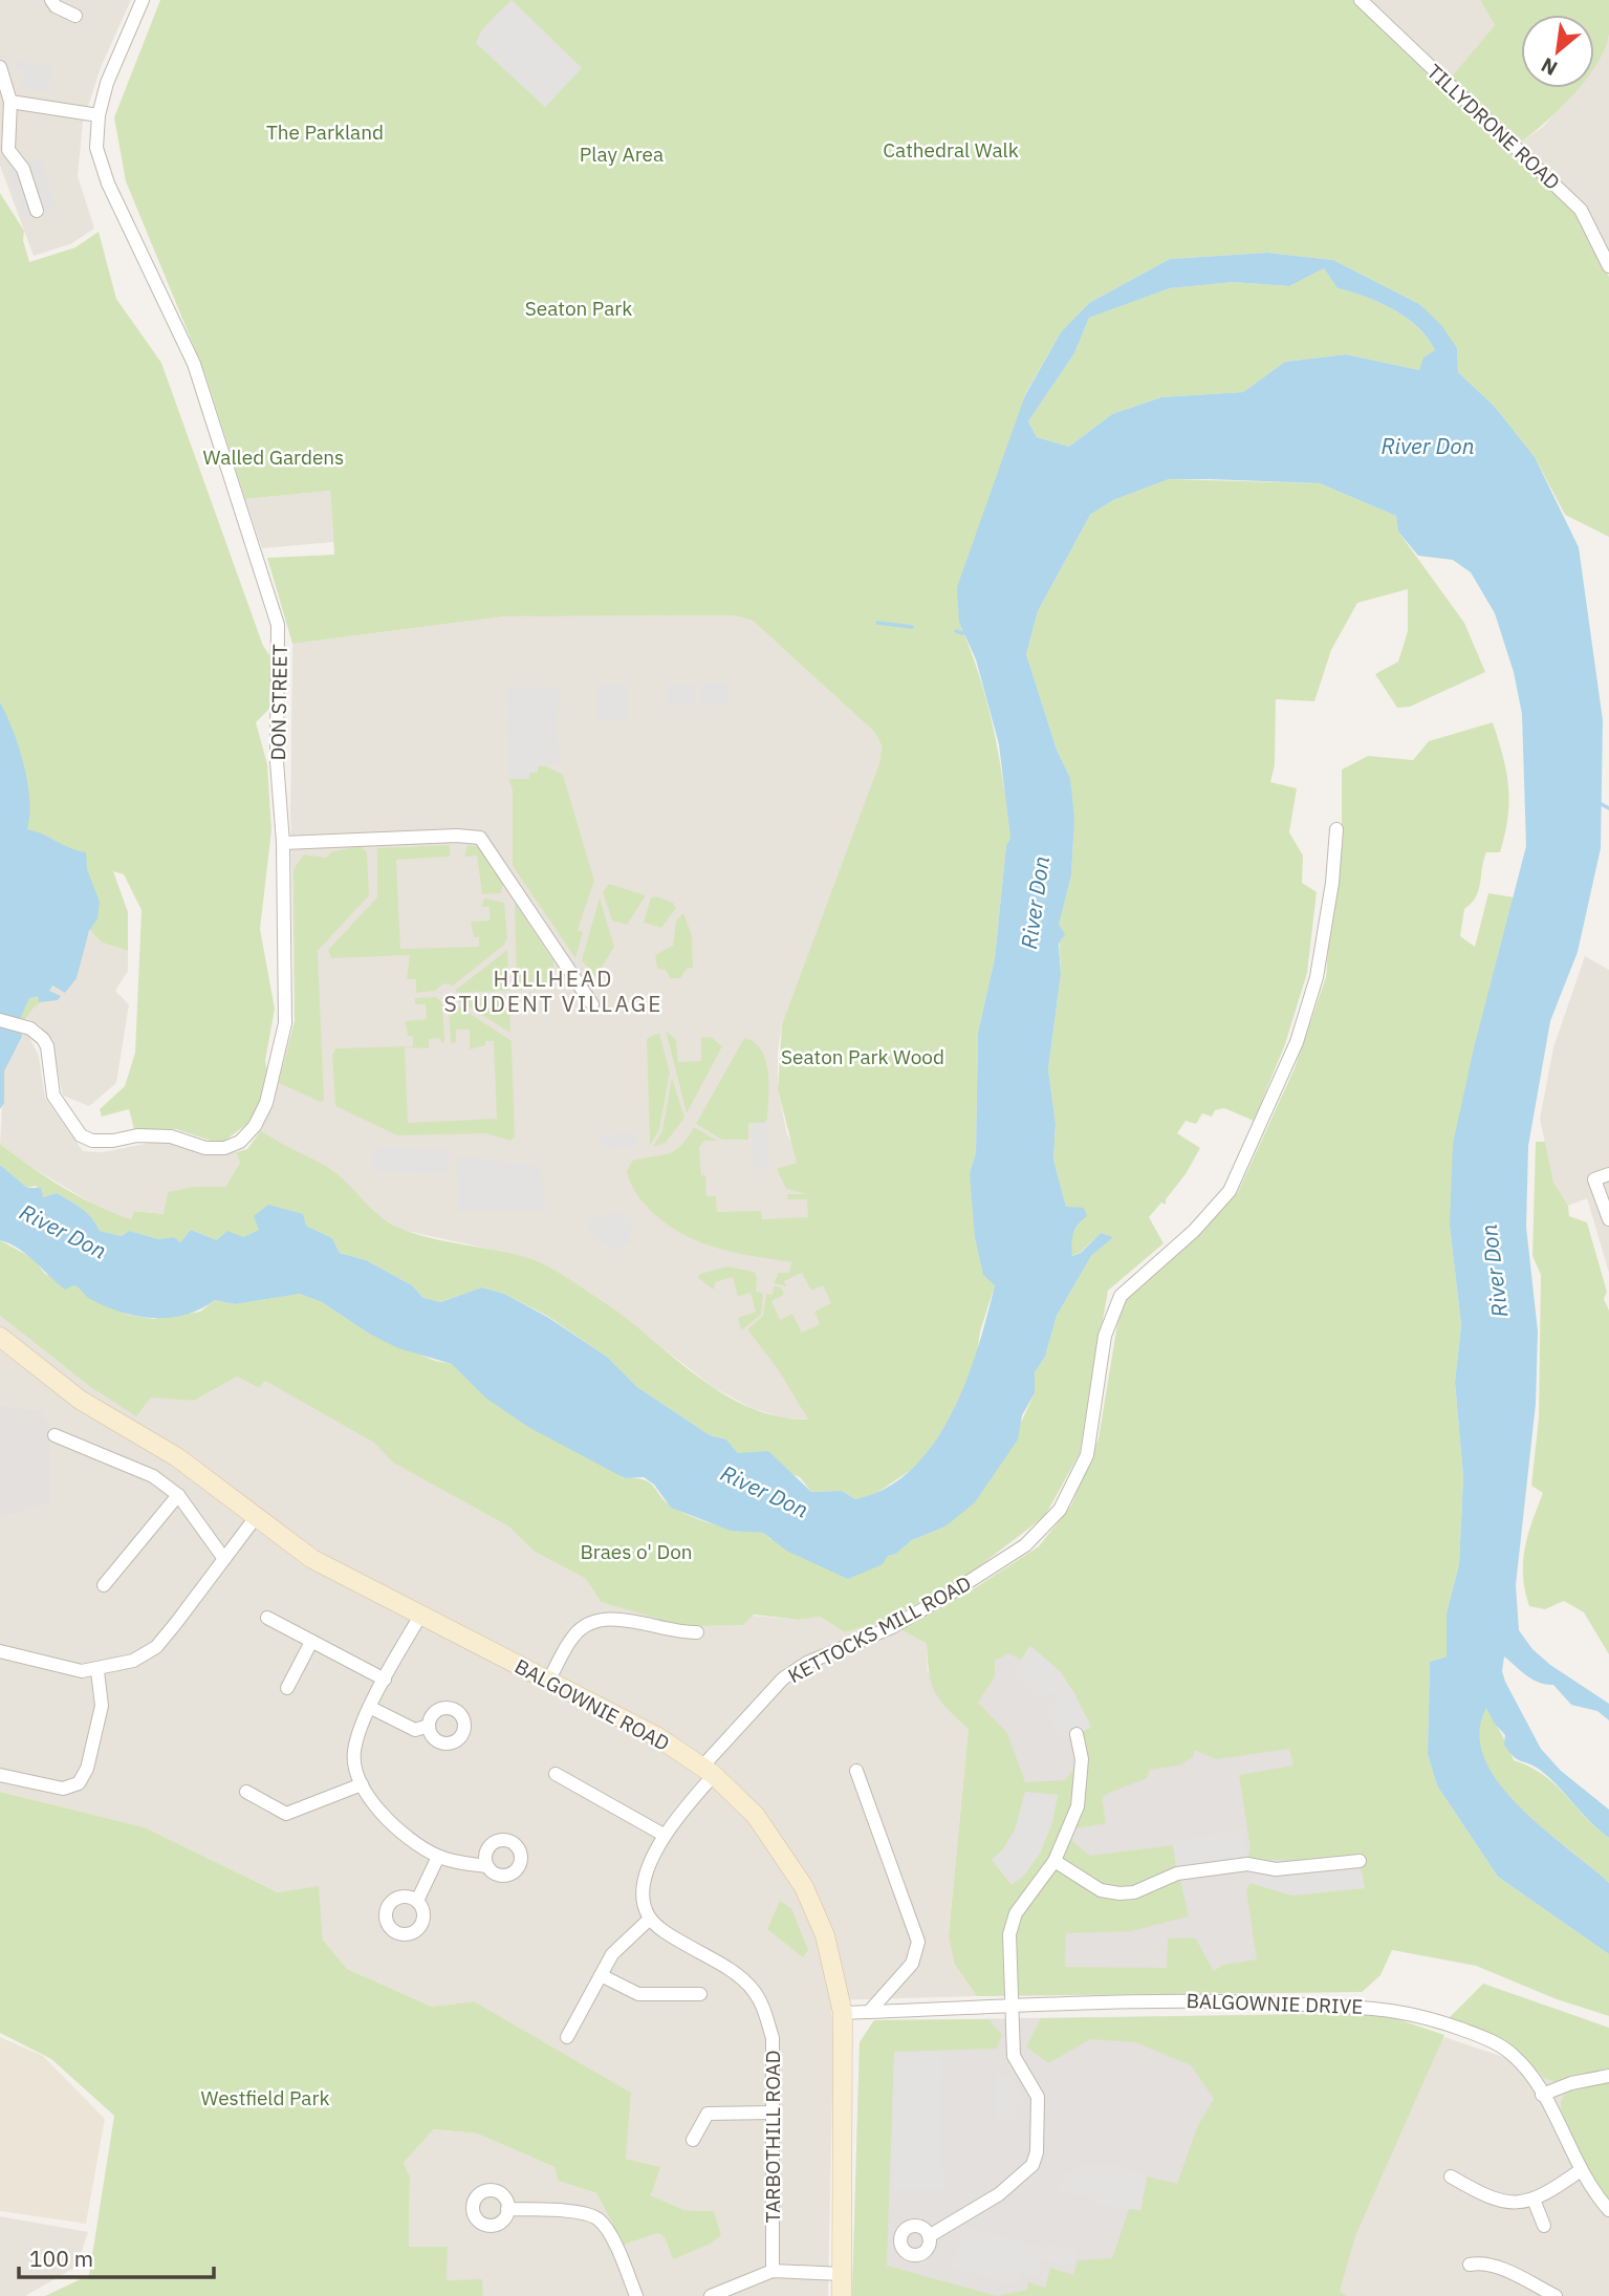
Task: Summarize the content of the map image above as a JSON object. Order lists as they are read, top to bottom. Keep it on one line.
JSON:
{"streets":{"street":["TILLYDRONE ROAD","DON STREET","KETTOCKS MILL ROAD","BALGOWNIE ROAD","BALGOWNIE DRIVE","TARBOTHILL ROAD"]},"crossings":[["KETTOCKS MILL ROAD","BALGOWNIE ROAD"],["BALGOWNIE ROAD","BALGOWNIE DRIVE"]],"districts":["HILLHEAD STUDENT VILLAGE"],"water":["River Don"],"parks":["The Parkland","Cathedral Walk","Play Area","Seaton Park","Walled Gardens","Seaton Park Wood","Braes o' Don","Westfield Park"],"scale_bar":"100 m","north":"bottom left"}
